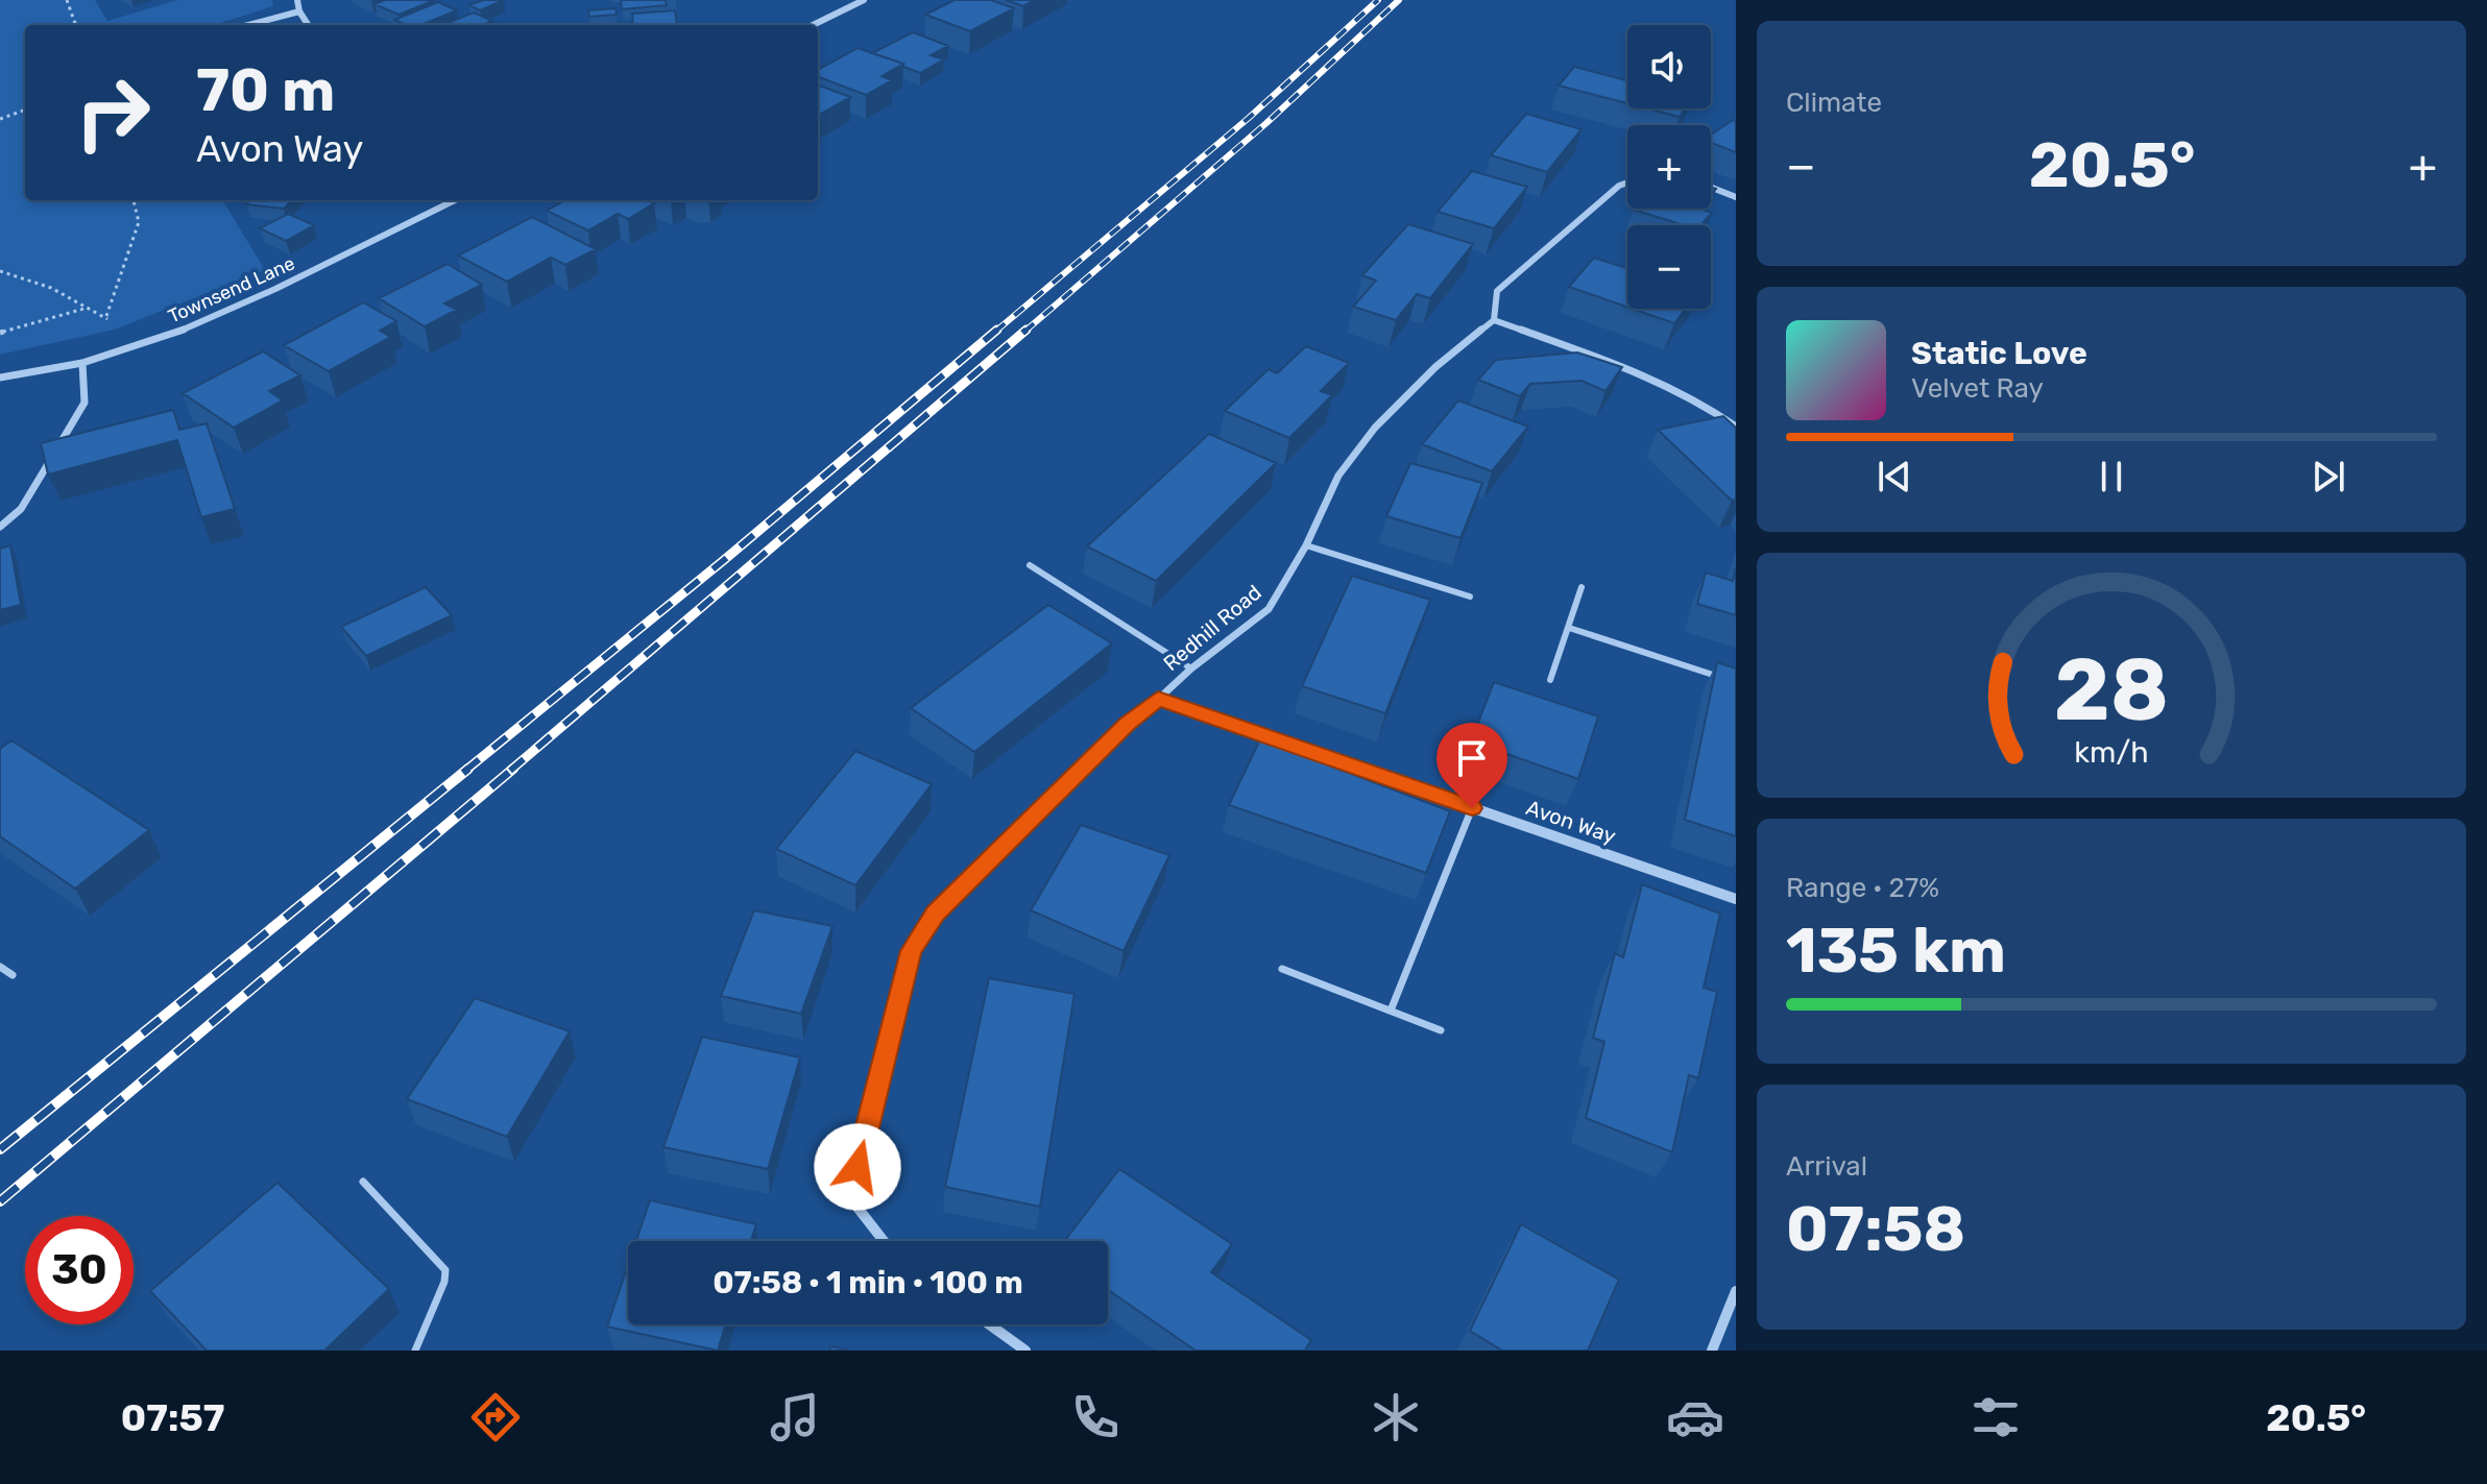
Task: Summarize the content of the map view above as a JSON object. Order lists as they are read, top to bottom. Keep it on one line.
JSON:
{"streets":{"street":["Townsend Lane","Redhill Road","Avon Way"]},"crossings":[["Redhill Road","Avon Way"]],"page":{"tile":["Climate",["Range · 27%","135 km"],["Arrival","07:58"]],"map_buttons":["+","−"],"turn":["70 m","Avon Way"],"heat":["−","20.5°","+"],"song":["Static Love","Velvet Ray"],"limit":"30","trip":"07:58 · 1 min · 100 m","tabs":["07:57","20.5°"],"gauge":["28","km/h"]}}
